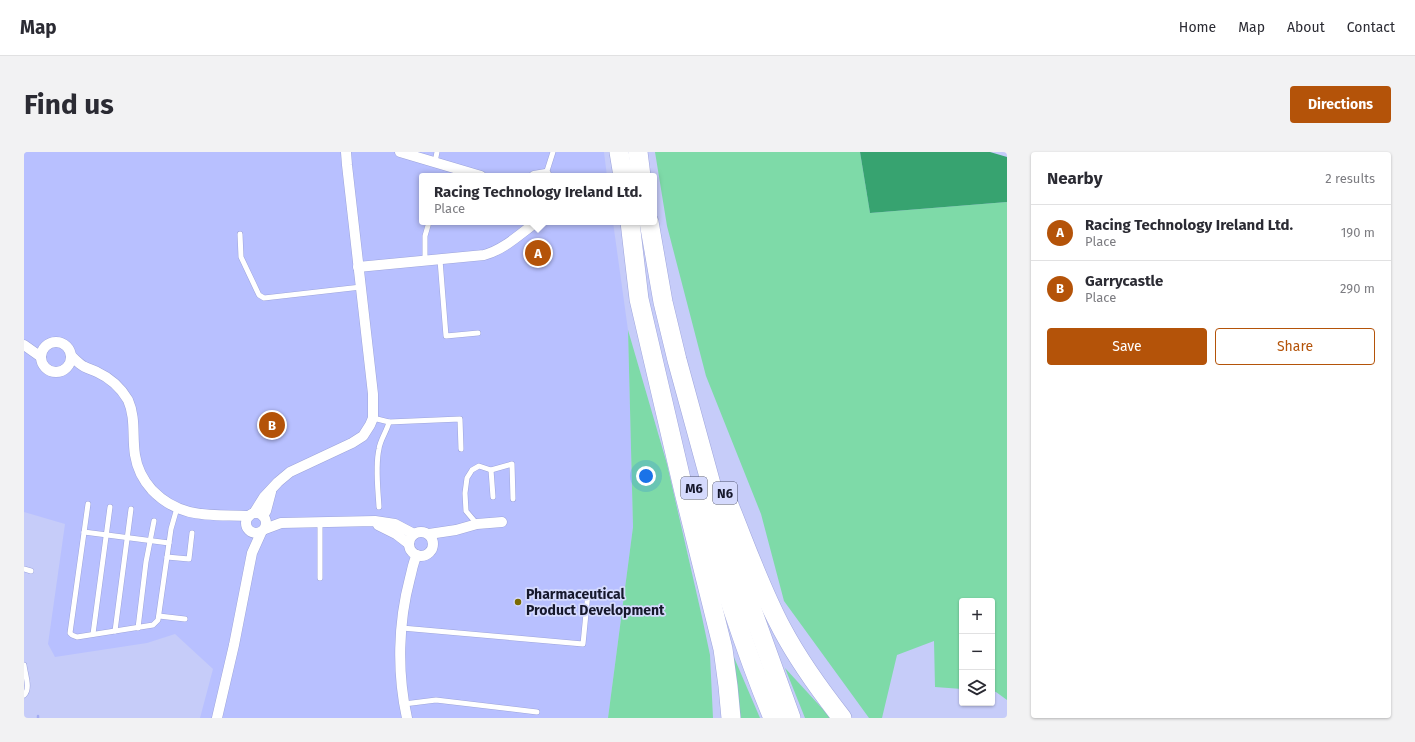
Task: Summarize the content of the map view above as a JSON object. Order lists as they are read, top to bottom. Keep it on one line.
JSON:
{"streets":{"highway":["M6","N6"]},"crossings":[["M6","N6"]],"places":["Pharmaceutical Product Development"],"page":{"header":"Map","nav":["Home","Map","About","Contact"],"buttons":["Directions",["Save","Share"]],"title":"Find us","heading":["Nearby","2 results"],"popup":["Racing Technology Ireland Ltd.","Place"],"list":[{"mark":"A","name":"Racing Technology Ireland Ltd.","note":"Place","value":"190 m"},{"mark":"B","name":"Garrycastle","note":"Place","value":"290 m"}],"pins":["A","B"],"map_buttons":["+","−"]}}
